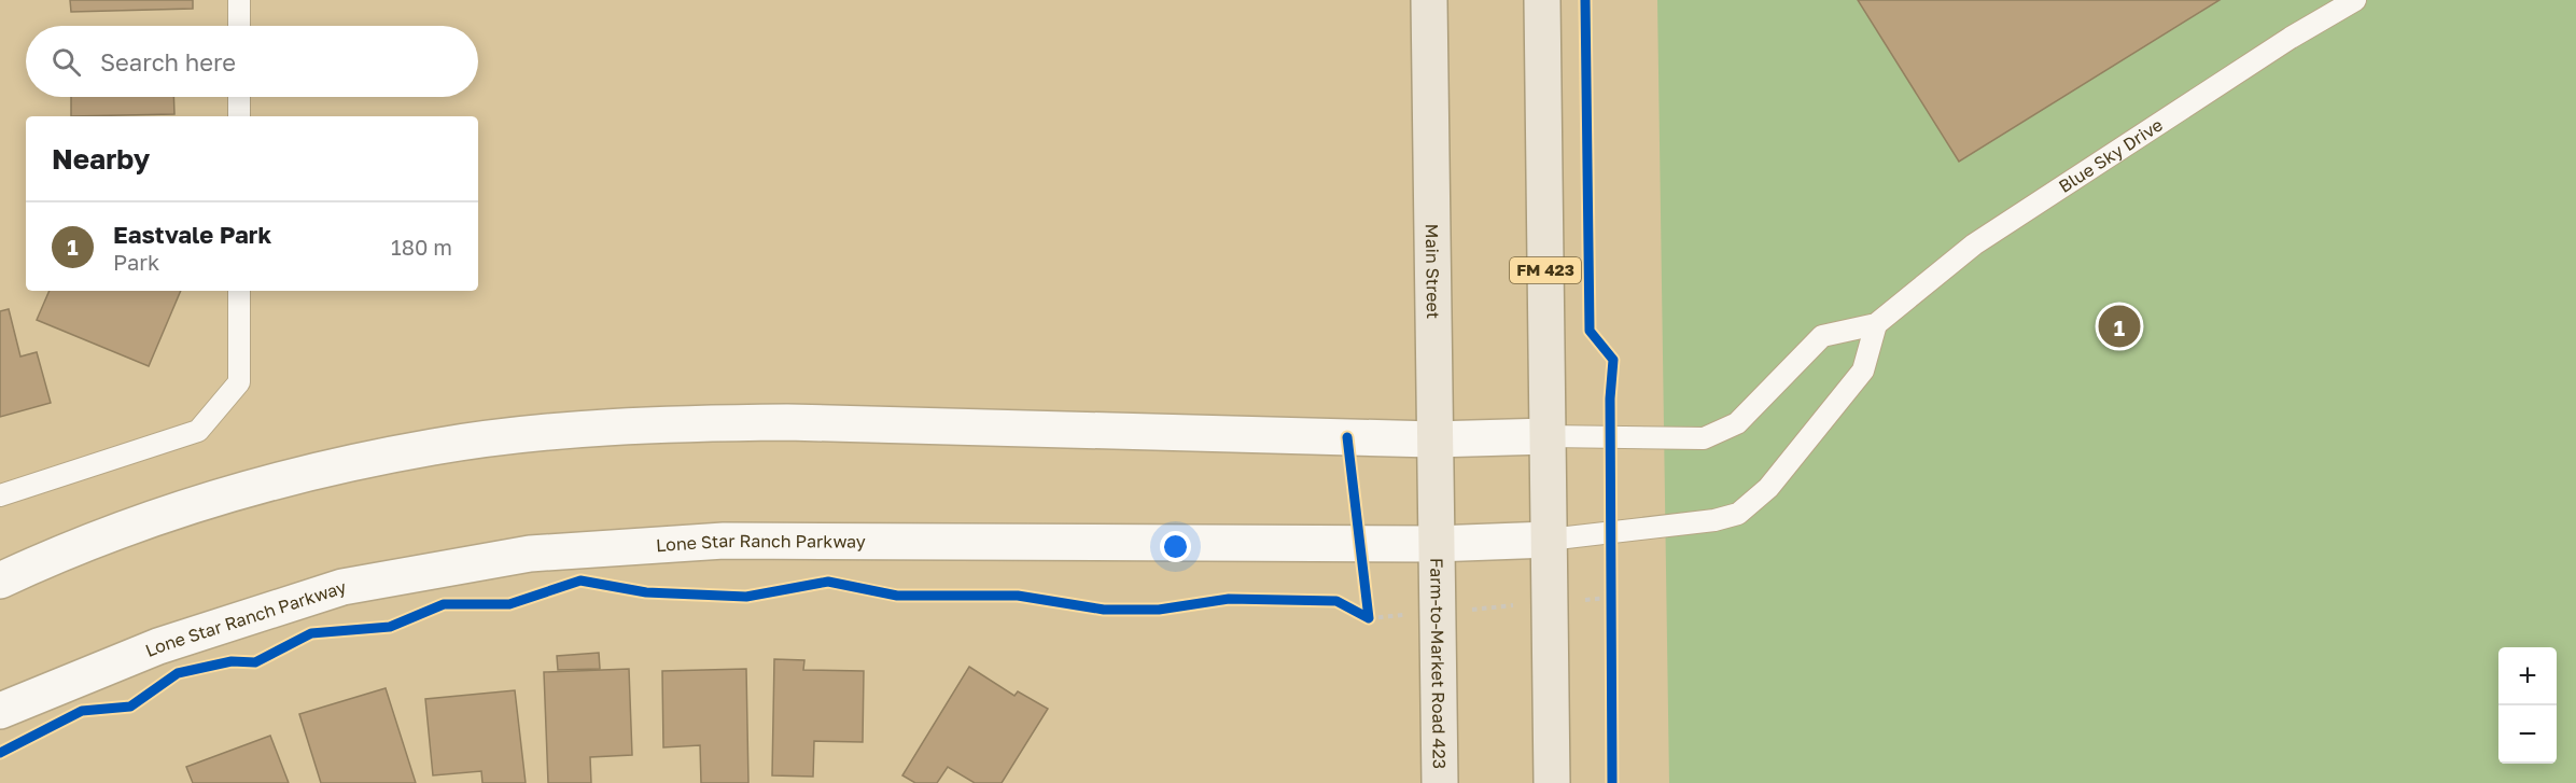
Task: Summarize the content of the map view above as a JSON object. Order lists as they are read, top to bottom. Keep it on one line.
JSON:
{"streets":{"main road":["FM 423","Main Street","Lone Star Ranch Parkway","Farm-to-Market Road 423"],"lane":["Blue Sky Drive"]},"crossings":[["Blue Sky Drive","FM 423"],["FM 423","Lone Star Ranch Parkway"],["Main Street","Lone Star Ranch Parkway"],["Main Street","Farm-to-Market Road 423"],["Lone Star Ranch Parkway","Farm-to-Market Road 423"]],"page":{"search":"Search here","heading":"Nearby","list":[{"mark":"1","name":"Eastvale Park","note":"Park","value":"180 m"}],"pins":"1","map_buttons":["+","−"]}}
